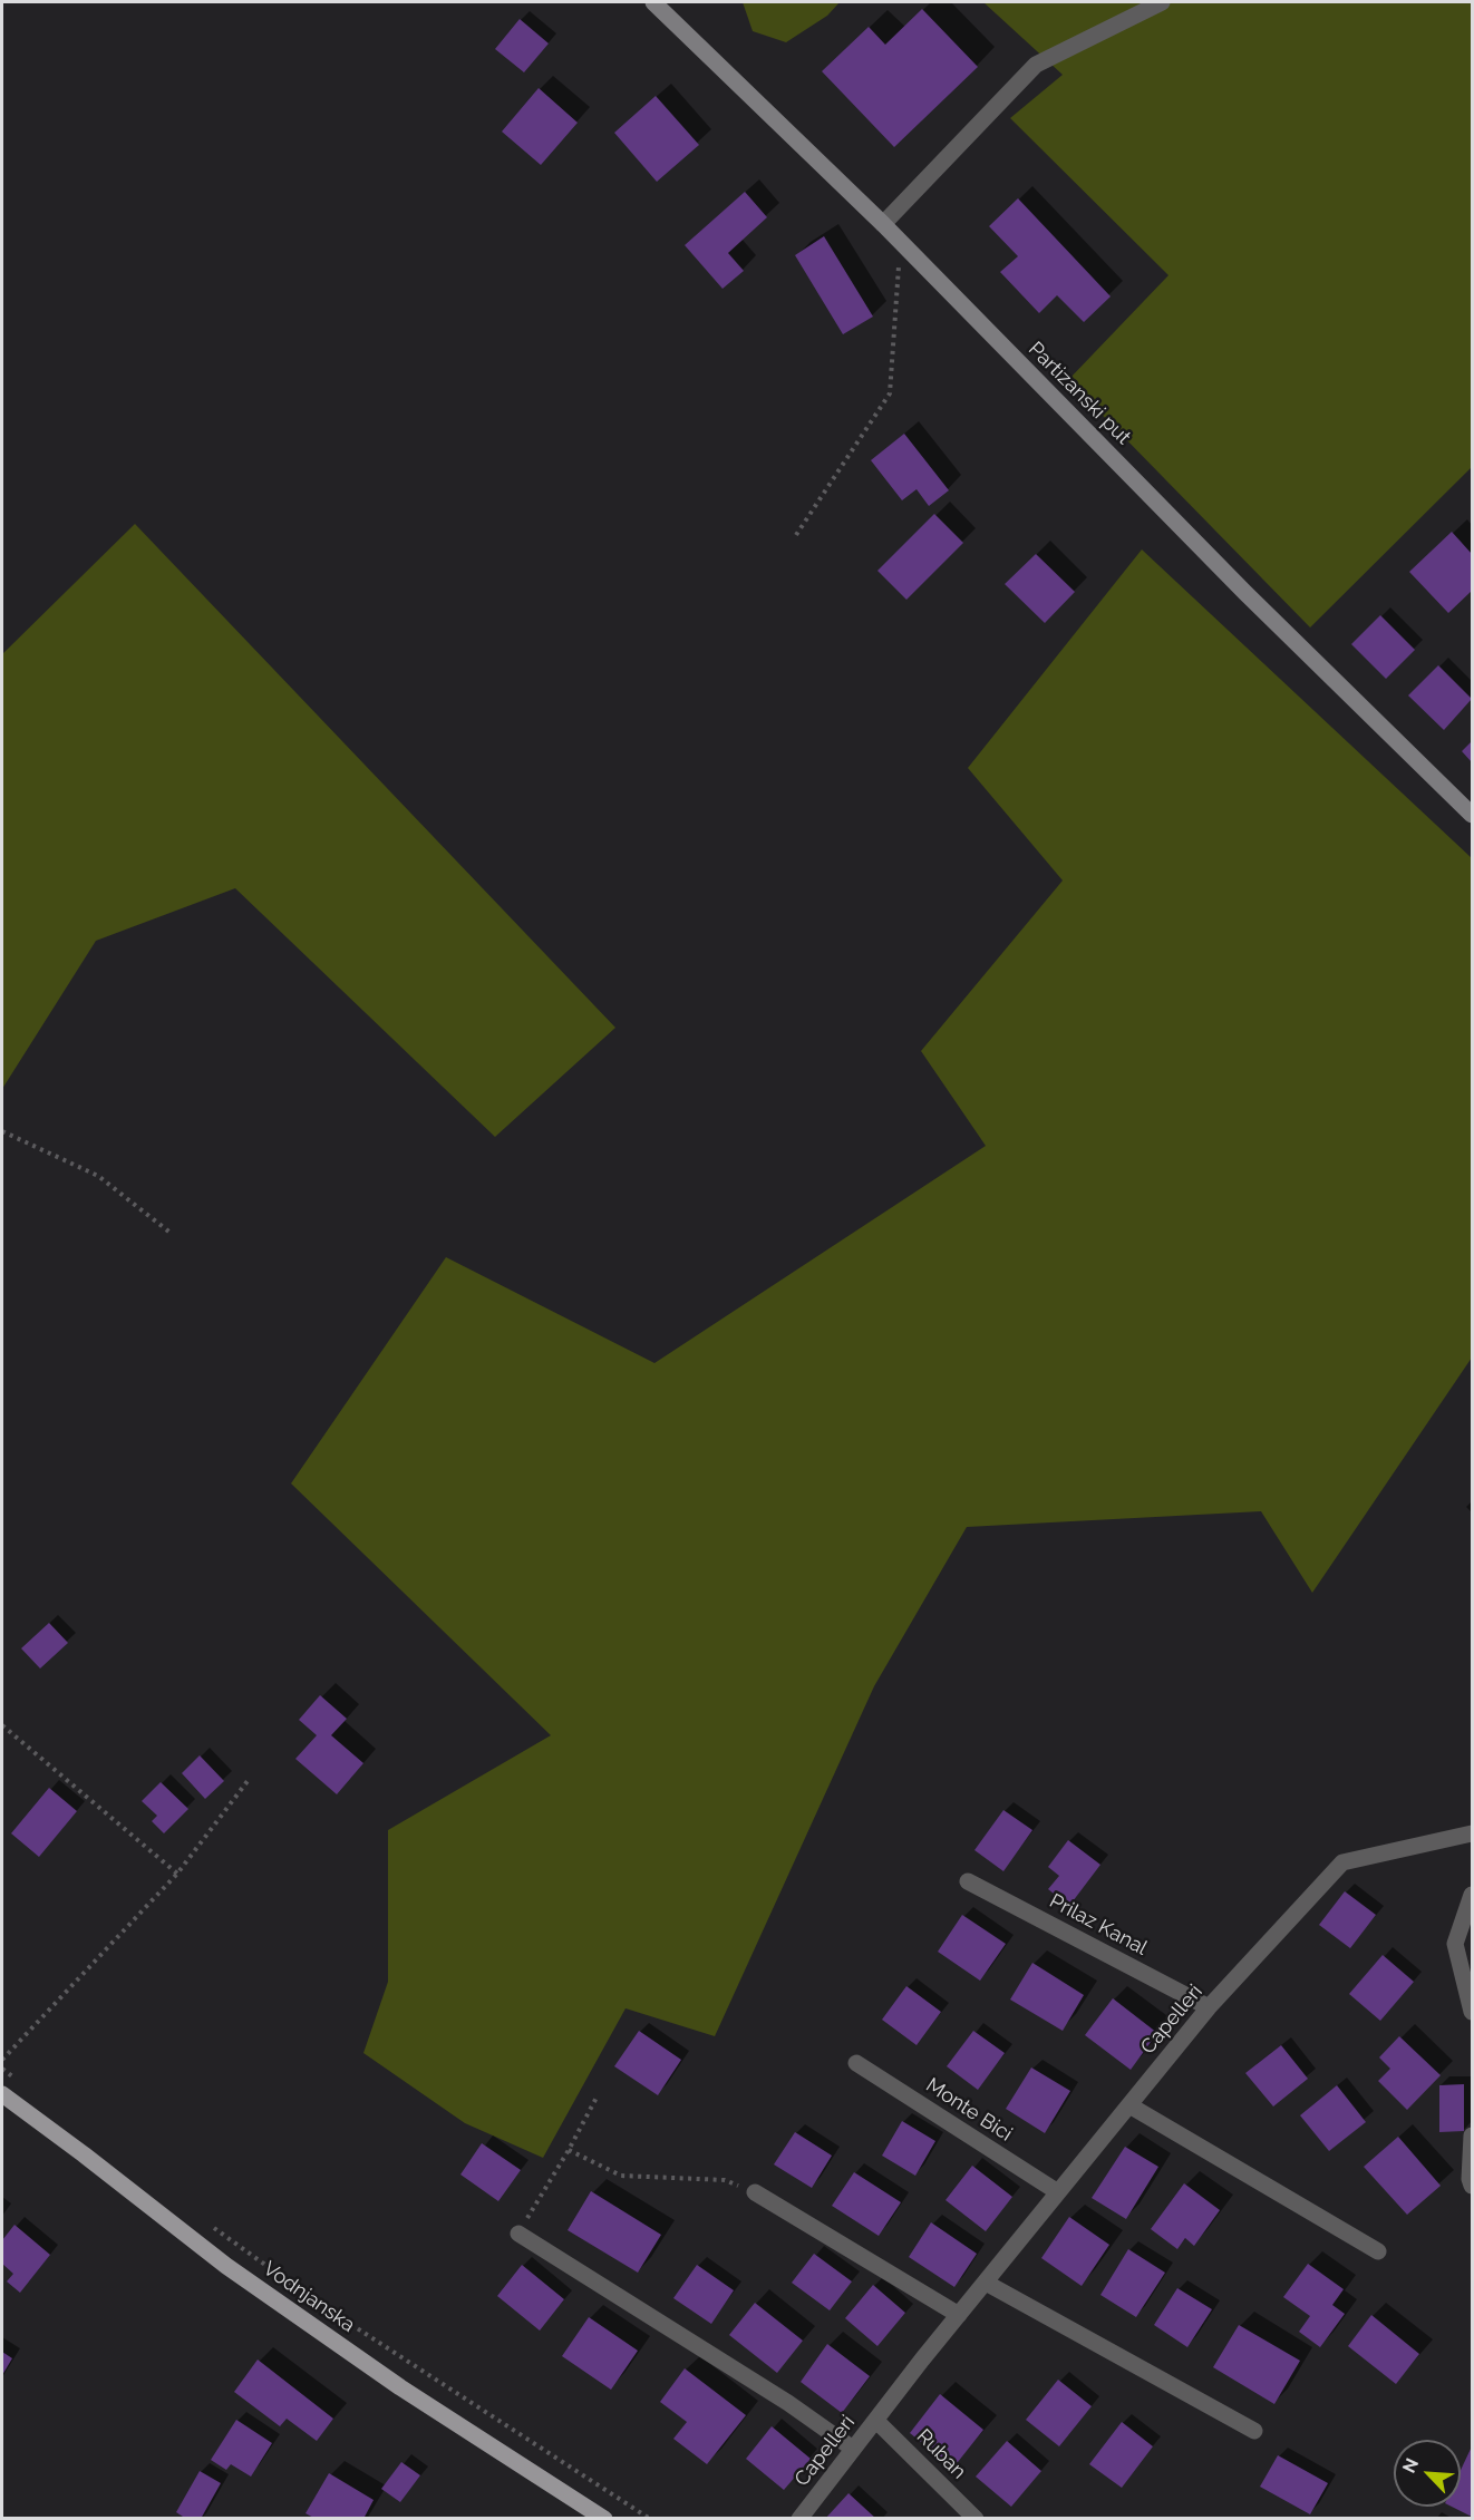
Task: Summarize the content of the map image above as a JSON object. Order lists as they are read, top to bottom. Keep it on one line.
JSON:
{"streets":{"main road":["Vodnjanska"],"street":["Partizanski put","Prilaz Kanal","Capelleri","Monte Bici","Ruban"]},"crossings":[["Prilaz Kanal","Capelleri"],["Capelleri","Monte Bici"],["Capelleri","Ruban"]],"north":"top left"}
